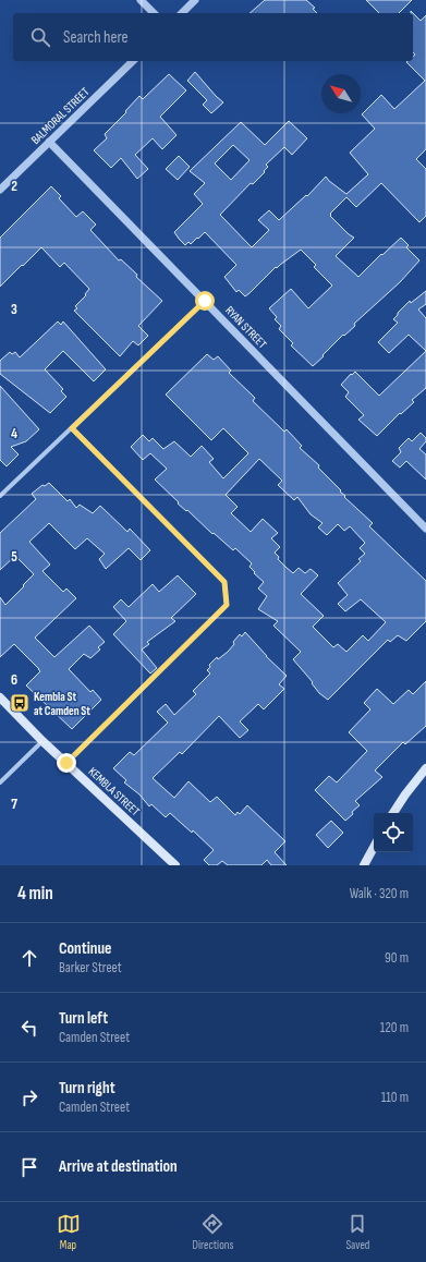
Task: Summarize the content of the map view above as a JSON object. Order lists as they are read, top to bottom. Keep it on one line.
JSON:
{"streets":{"main road":["KEMBLA STREET"],"street":["BALMORAL STREET","RYAN STREET"]},"crossings":[["BALMORAL STREET","RYAN STREET"]],"places":{"bus stop":["Kembla St at Camden St"]},"north":"top left","page":{"search":"Search here","heading":["4 min","Walk · 320 m"],"list":[["Continue","Barker Street","90 m"],["Turn left","Camden Street","120 m"],["Turn right","Camden Street","110 m"],"Arrive at destination"],"nav":["Map","Directions","Saved"]},"grid":{"rows":["2","3","4","5","6","7"]}}
